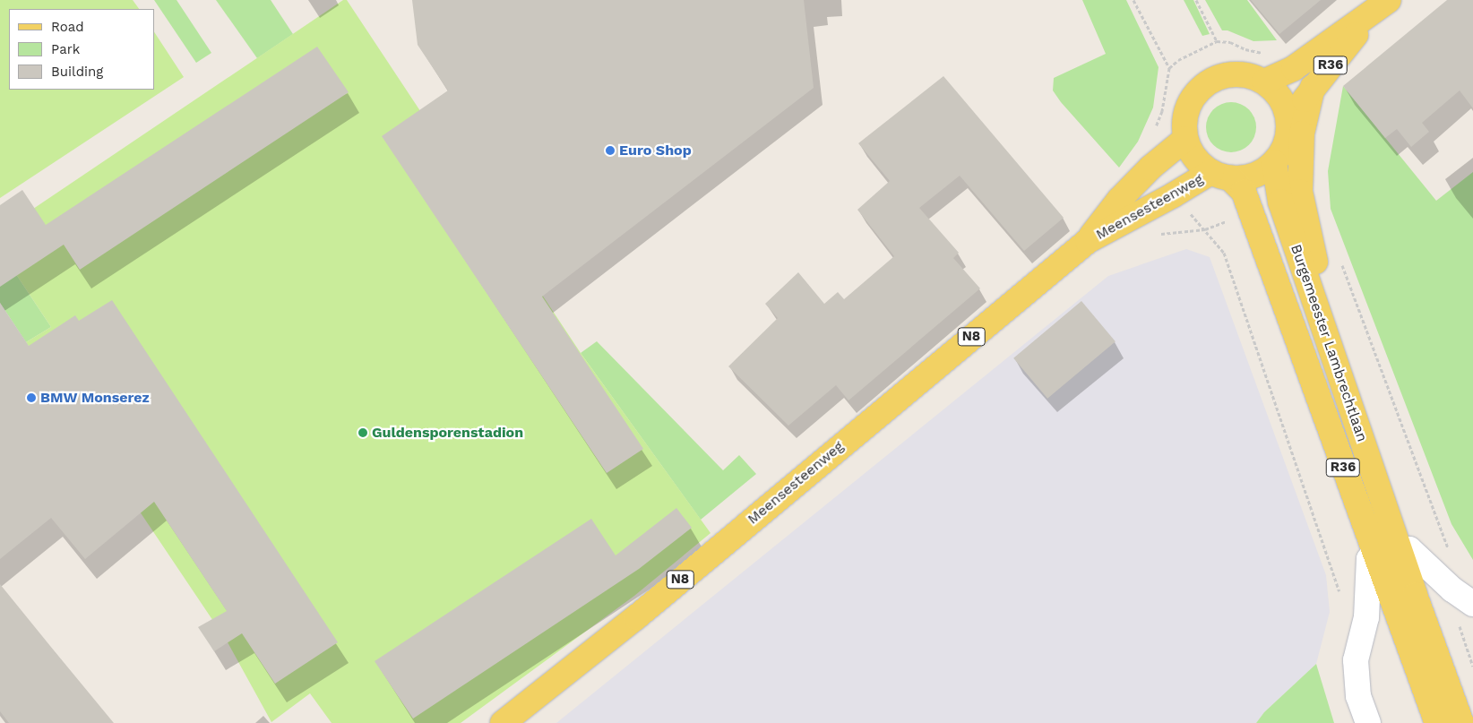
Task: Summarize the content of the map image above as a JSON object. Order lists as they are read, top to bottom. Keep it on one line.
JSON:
{"streets":{"main road":["R36","Meensesteenweg","N8","Burgemeester Lambrechtlaan"]},"crossings":[["R36","Meensesteenweg"],["R36","Burgemeester Lambrechtlaan"],["Meensesteenweg","Burgemeester Lambrechtlaan"]],"places":["Euro Shop","BMW Monserez","Guldensporenstadion"],"legend":["Road","Park","Building"]}
